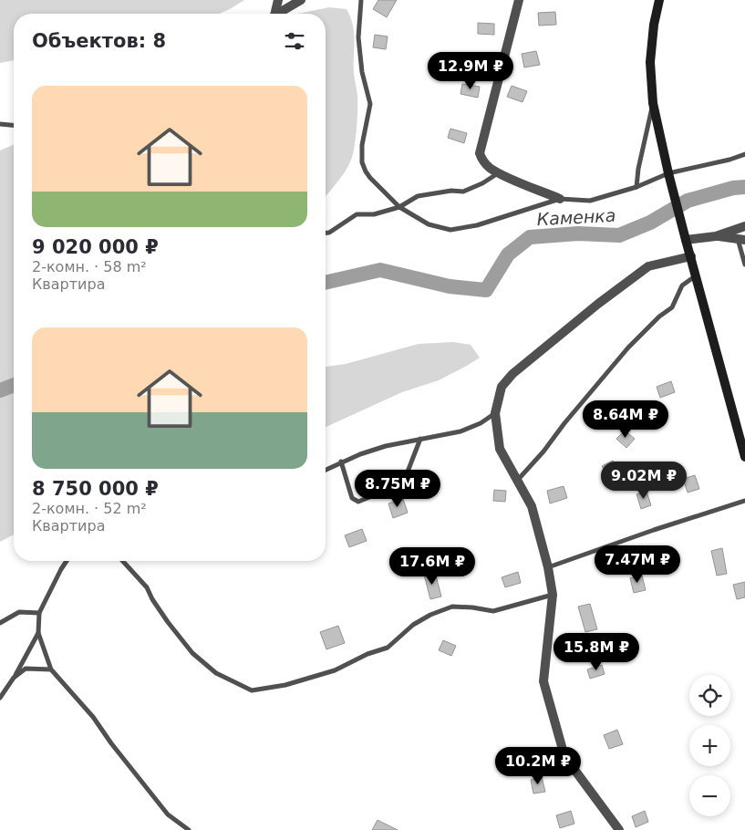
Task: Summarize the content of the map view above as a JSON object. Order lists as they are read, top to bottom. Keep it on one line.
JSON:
{"water":["Каменка"],"page":{"heading":"Объектов: 8","price":["12.9M ₽","8.64M ₽","9.02M ₽","8.75M ₽","7.47M ₽","17.6M ₽","15.8M ₽","10.2M ₽"],"list":[{"name":"9 020 000 ₽","note":"2-комн. · 58 m² · Квартира"},{"name":"8 750 000 ₽","note":"2-комн. · 52 m² · Квартира"}],"map_buttons":["+","−"]}}
